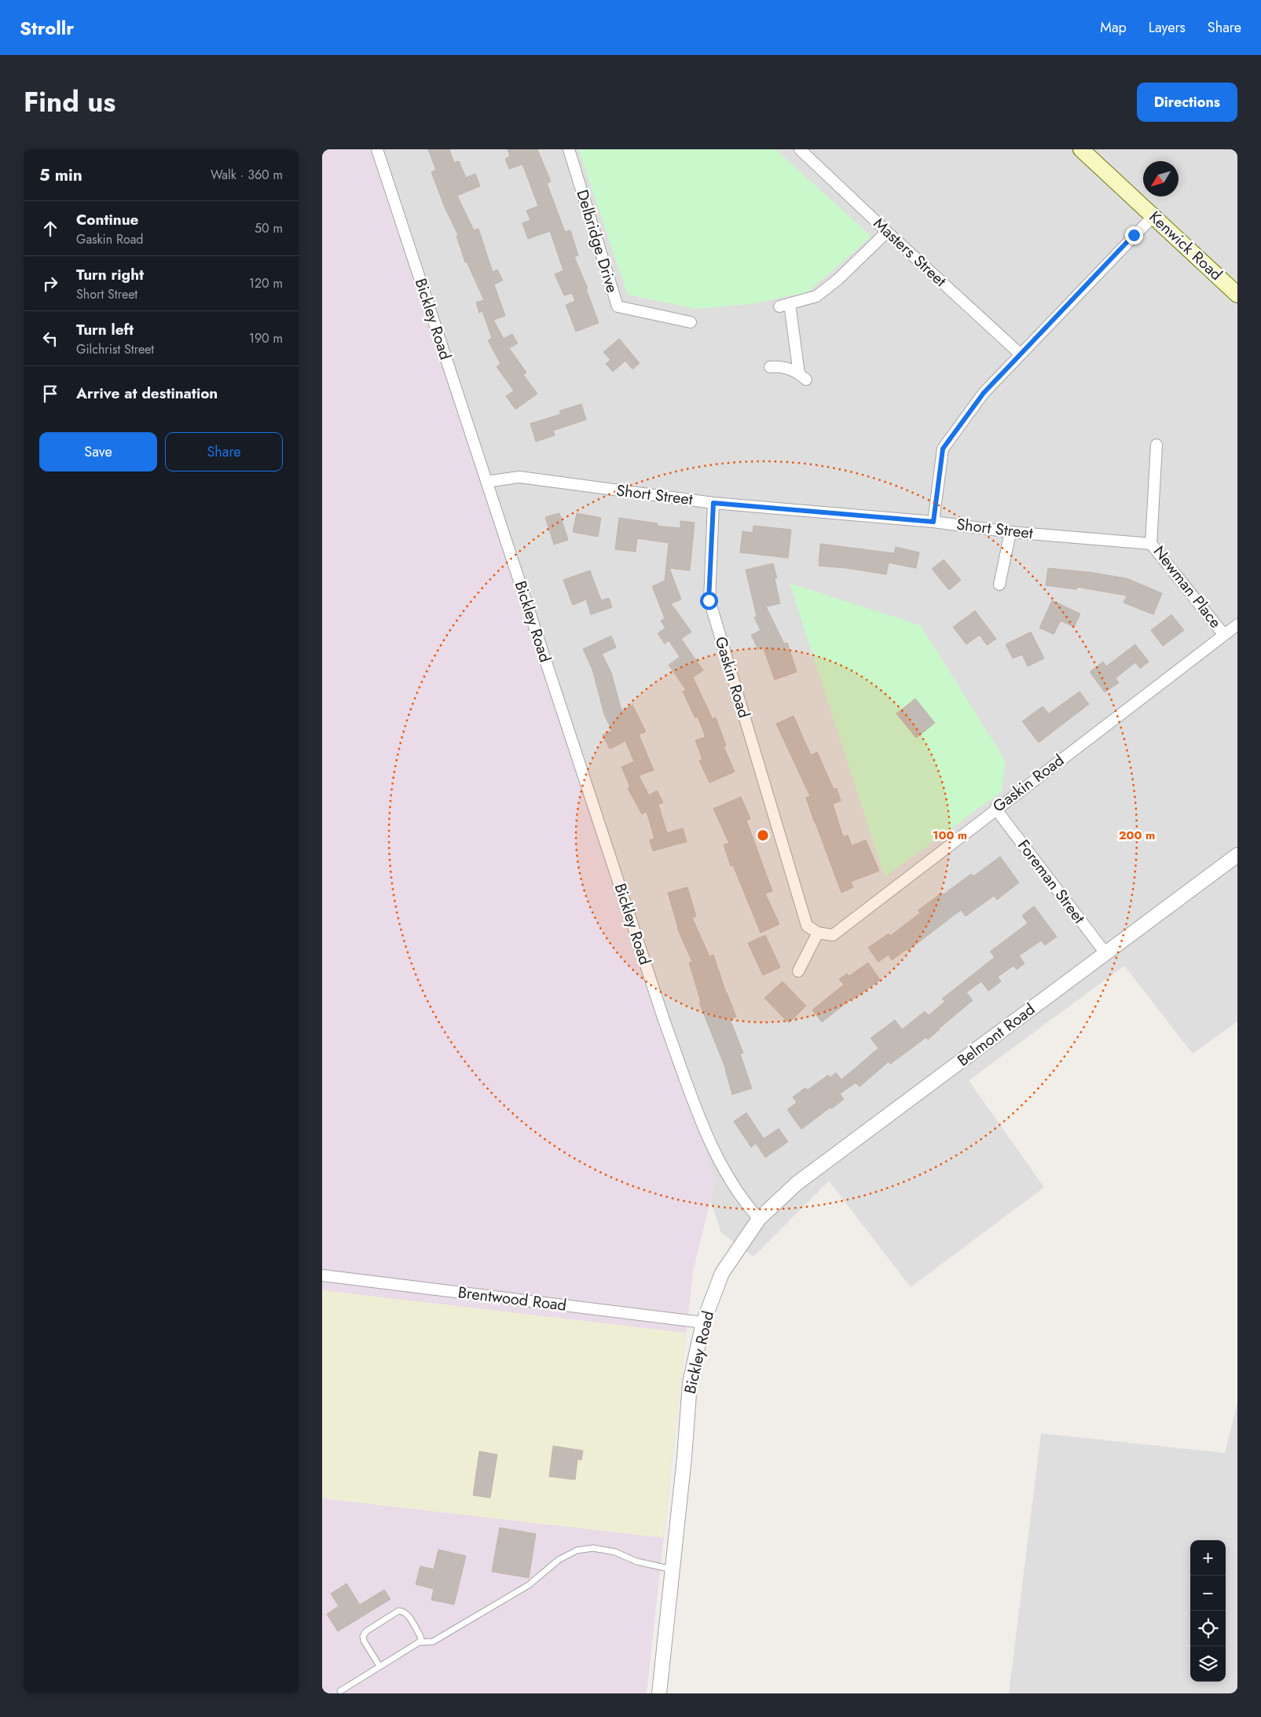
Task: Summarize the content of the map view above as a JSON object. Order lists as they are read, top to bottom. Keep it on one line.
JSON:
{"streets":{"main road":["Kenwick Road"],"street":["Delbridge Drive","Masters Street","Bickley Road","Short Street","Newman Place","Gaskin Road","Foreman Street","Belmont Road","Brentwood Road"]},"crossings":[["Bickley Road","Short Street"],["Bickley Road","Belmont Road"],["Bickley Road","Brentwood Road"],["Short Street","Newman Place"],["Short Street","Gaskin Road"],["Newman Place","Gaskin Road"],["Gaskin Road","Foreman Street"],["Foreman Street","Belmont Road"]],"north":"bottom left","page":{"header":"Strollr","nav":["Map","Layers","Share"],"title":"Find us","buttons":["Directions",["Save","Share"]],"heading":["5 min","Walk · 360 m"],"list":[["Continue","Gaskin Road","50 m"],["Turn right","Short Street","120 m"],["Turn left","Gilchrist Street","190 m"],"Arrive at destination"],"map_buttons":["+","−"]},"rings":["100 m","200 m"]}
